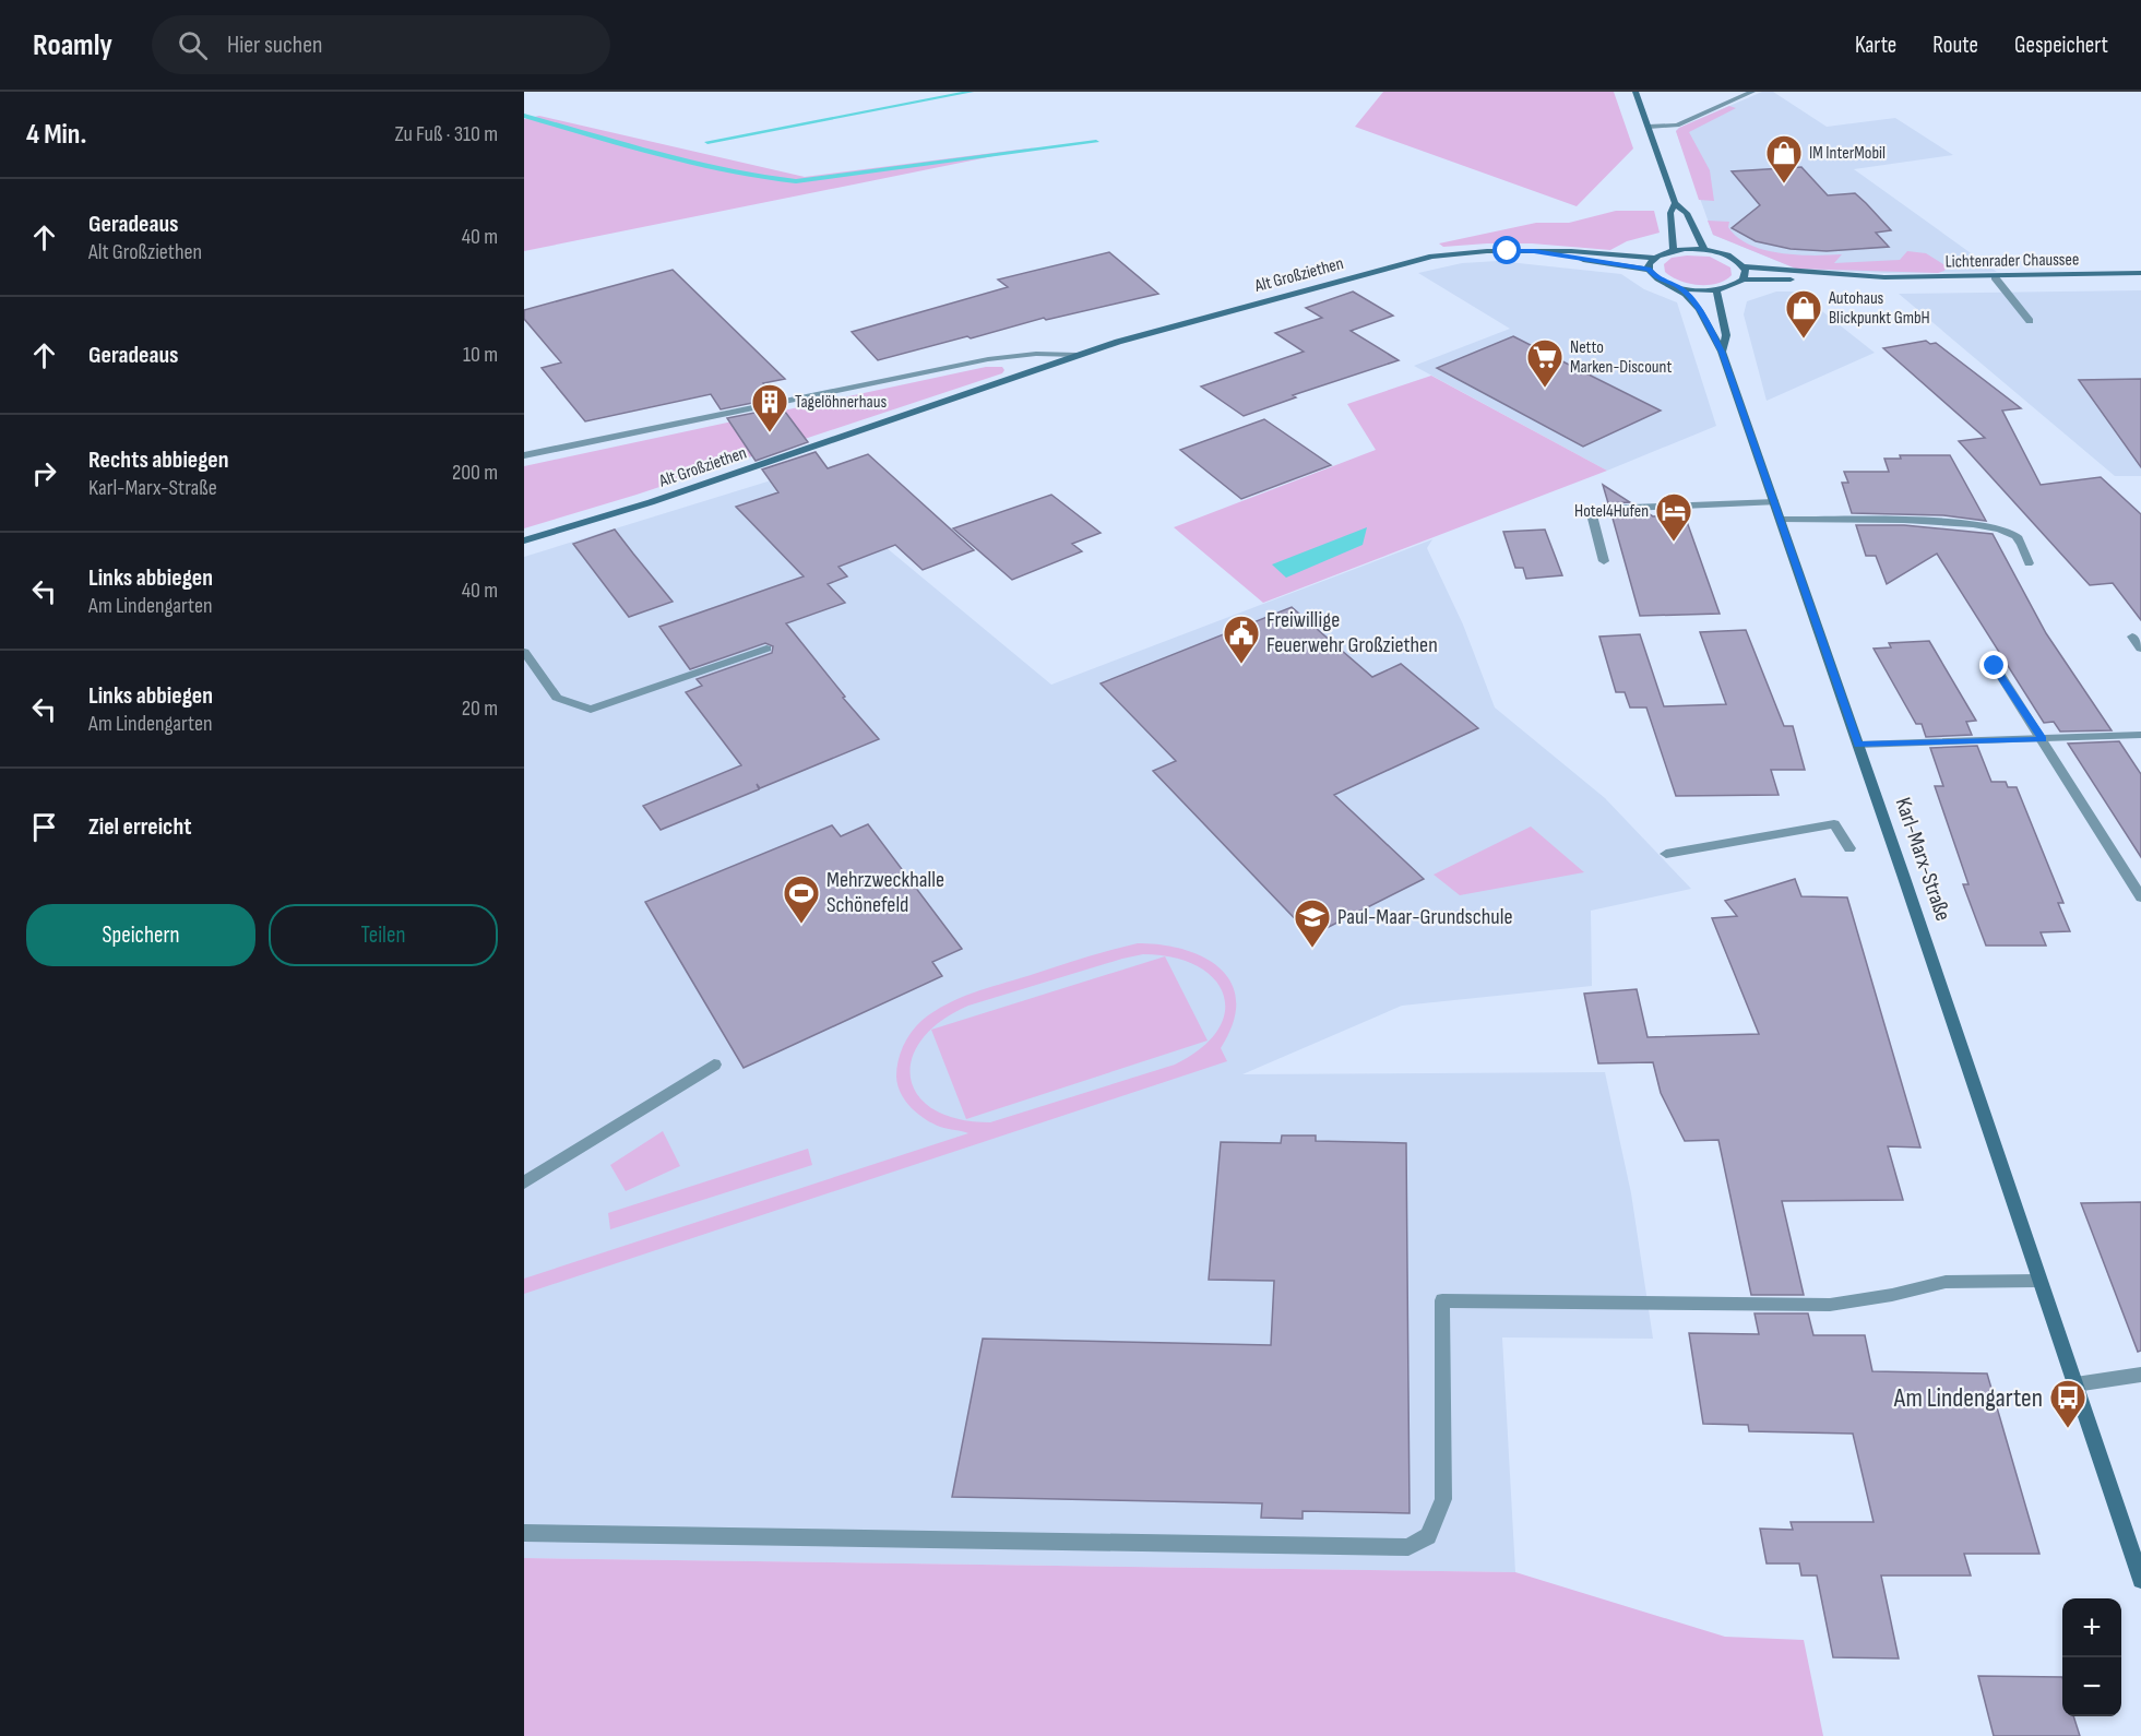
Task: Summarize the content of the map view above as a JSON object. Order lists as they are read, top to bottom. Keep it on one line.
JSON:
{"streets":{"main road":["Lichtenrader Chaussee","Alt Großziethen","Karl-Marx-Straße"]},"places":{"shop":["IM InterMobil","Autohaus Blickpunkt GmbH"],"supermarket":["Netto Marken-Discount"],"building":["Tagelöhnerhaus"],"hotel":["Hotel4Hufen"],"public building":["Freiwillige Feuerwehr Großziethen"],"sports":["Mehrzweckhalle Schönefeld"],"school or university":["Paul-Maar-Grundschule"],"bus stop":["Am Lindengarten"]},"page":{"header":"Roamly","search":"Hier suchen","nav":["Karte","Route","Gespeichert"],"heading":["4 Min.","Zu Fuß · 310 m"],"list":[["Geradeaus","Alt Großziethen","40 m"],["Geradeaus","10 m"],["Rechts abbiegen","Karl-Marx-Straße","200 m"],["Links abbiegen","Am Lindengarten","40 m"],["Links abbiegen","Am Lindengarten","20 m"],"Ziel erreicht"],"buttons":["Speichern","Teilen"],"map_buttons":["+","−"]}}
